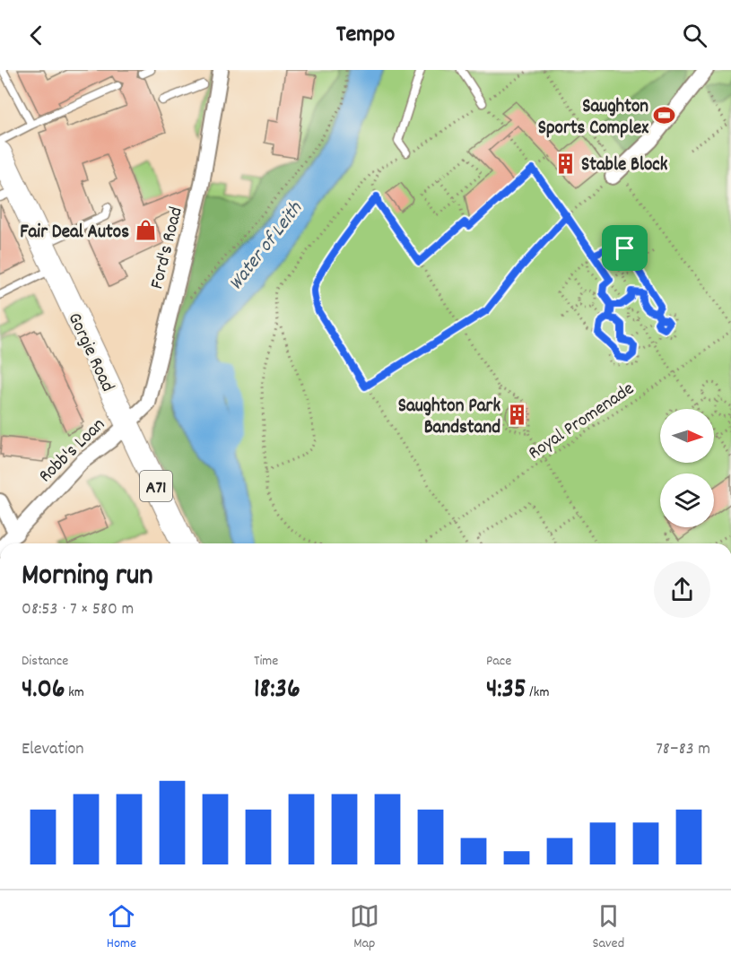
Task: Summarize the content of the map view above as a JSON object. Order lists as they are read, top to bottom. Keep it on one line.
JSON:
{"streets":{"main road":["Gorgie Road","A71"],"street":["Ford's Road","Robb's Loan"],"path":["Royal Promenade"]},"crossings":[["Ford's Road","Gorgie Road"],["Ford's Road","Robb's Loan"],["Gorgie Road","Robb's Loan"]],"water":["Water of Leith"],"places":{"sports":["Saughton Sports Complex"],"building":["Stable Block","Saughton Park Bandstand"],"shop":["Fair Deal Autos"]},"north":"right","page":{"header":"Tempo","heading":["Morning run","08:53 · 7 × 580 m"],"stats":[["Distance","4.06 km"],["Time","18:36"],["Pace","4:35 /km"]],"chart":["Elevation","78–83 m"],"tabs":["Home","Map","Saved"]}}
